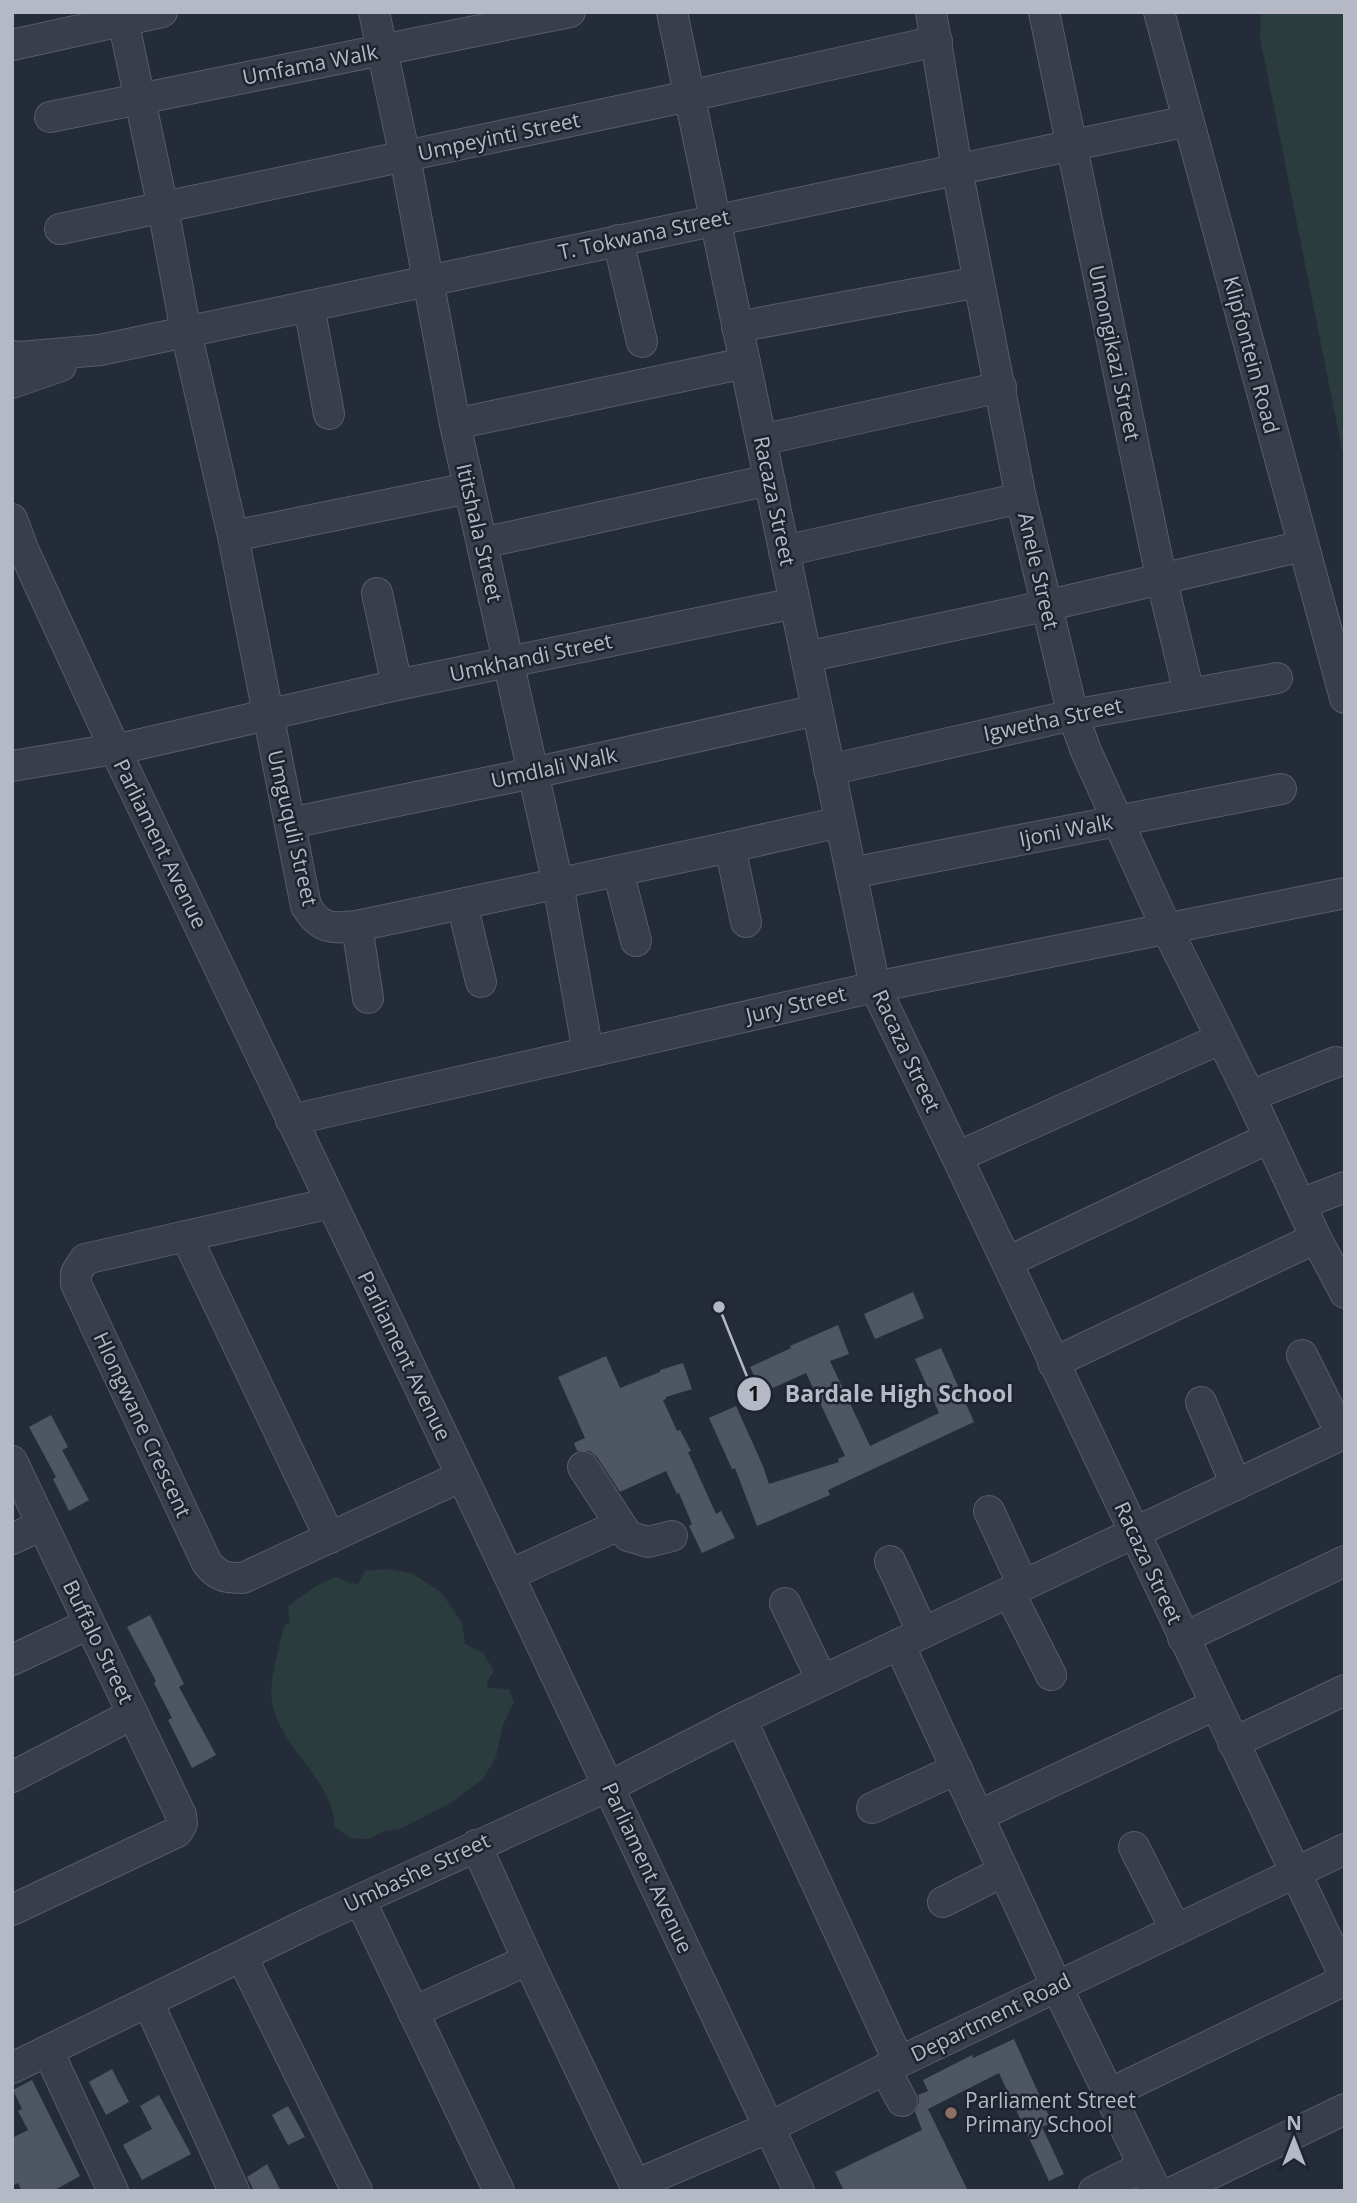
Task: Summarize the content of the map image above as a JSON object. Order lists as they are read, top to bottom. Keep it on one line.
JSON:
{"streets":{"street":["Umfama Walk","Umpeyinti Street","T. Tokwana Street","Umongikazi Street","Klipfontein Road","Racaza Street","Ititshala Street","Anele Street","Umkhandi Street","Igwetha Street","Umdlali Walk","Umguquli Street","Ijoni Walk","Parliament Avenue","Jury Street","Hlongwane Crescent","Buffalo Street","Umbashe Street","Department Road"]},"crossings":[["Umfama Walk","Ititshala Street"],["Umfama Walk","Umguquli Street"],["Umpeyinti Street","Racaza Street"],["Umpeyinti Street","Ititshala Street"],["Umpeyinti Street","Anele Street"],["Umpeyinti Street","Umguquli Street"],["T. Tokwana Street","Umongikazi Street"],["T. Tokwana Street","Klipfontein Road"],["T. Tokwana Street","Racaza Street"],["T. Tokwana Street","Ititshala Street"],["T. Tokwana Street","Anele Street"],["T. Tokwana Street","Umguquli Street"],["Umongikazi Street","Igwetha Street"],["Racaza Street","Umkhandi Street"],["Racaza Street","Igwetha Street"],["Racaza Street","Umdlali Walk"],["Racaza Street","Umguquli Street"],["Racaza Street","Ijoni Walk"],["Racaza Street","Jury Street"],["Racaza Street","Umbashe Street"],["Racaza Street","Department Road"],["Ititshala Street","Umkhandi Street"],["Ititshala Street","Umdlali Walk"],["Ititshala Street","Umguquli Street"],["Ititshala Street","Jury Street"],["Anele Street","Igwetha Street"],["Anele Street","Ijoni Walk"],["Anele Street","Jury Street"],["Umkhandi Street","Umguquli Street"],["Umkhandi Street","Parliament Avenue"],["Umdlali Walk","Umguquli Street"],["Parliament Avenue","Jury Street"],["Parliament Avenue","Hlongwane Crescent"],["Parliament Avenue","Umbashe Street"],["Parliament Avenue","Department Road"]],"places":["Bardale High School","Parliament Street Primary School"],"north":"top"}
